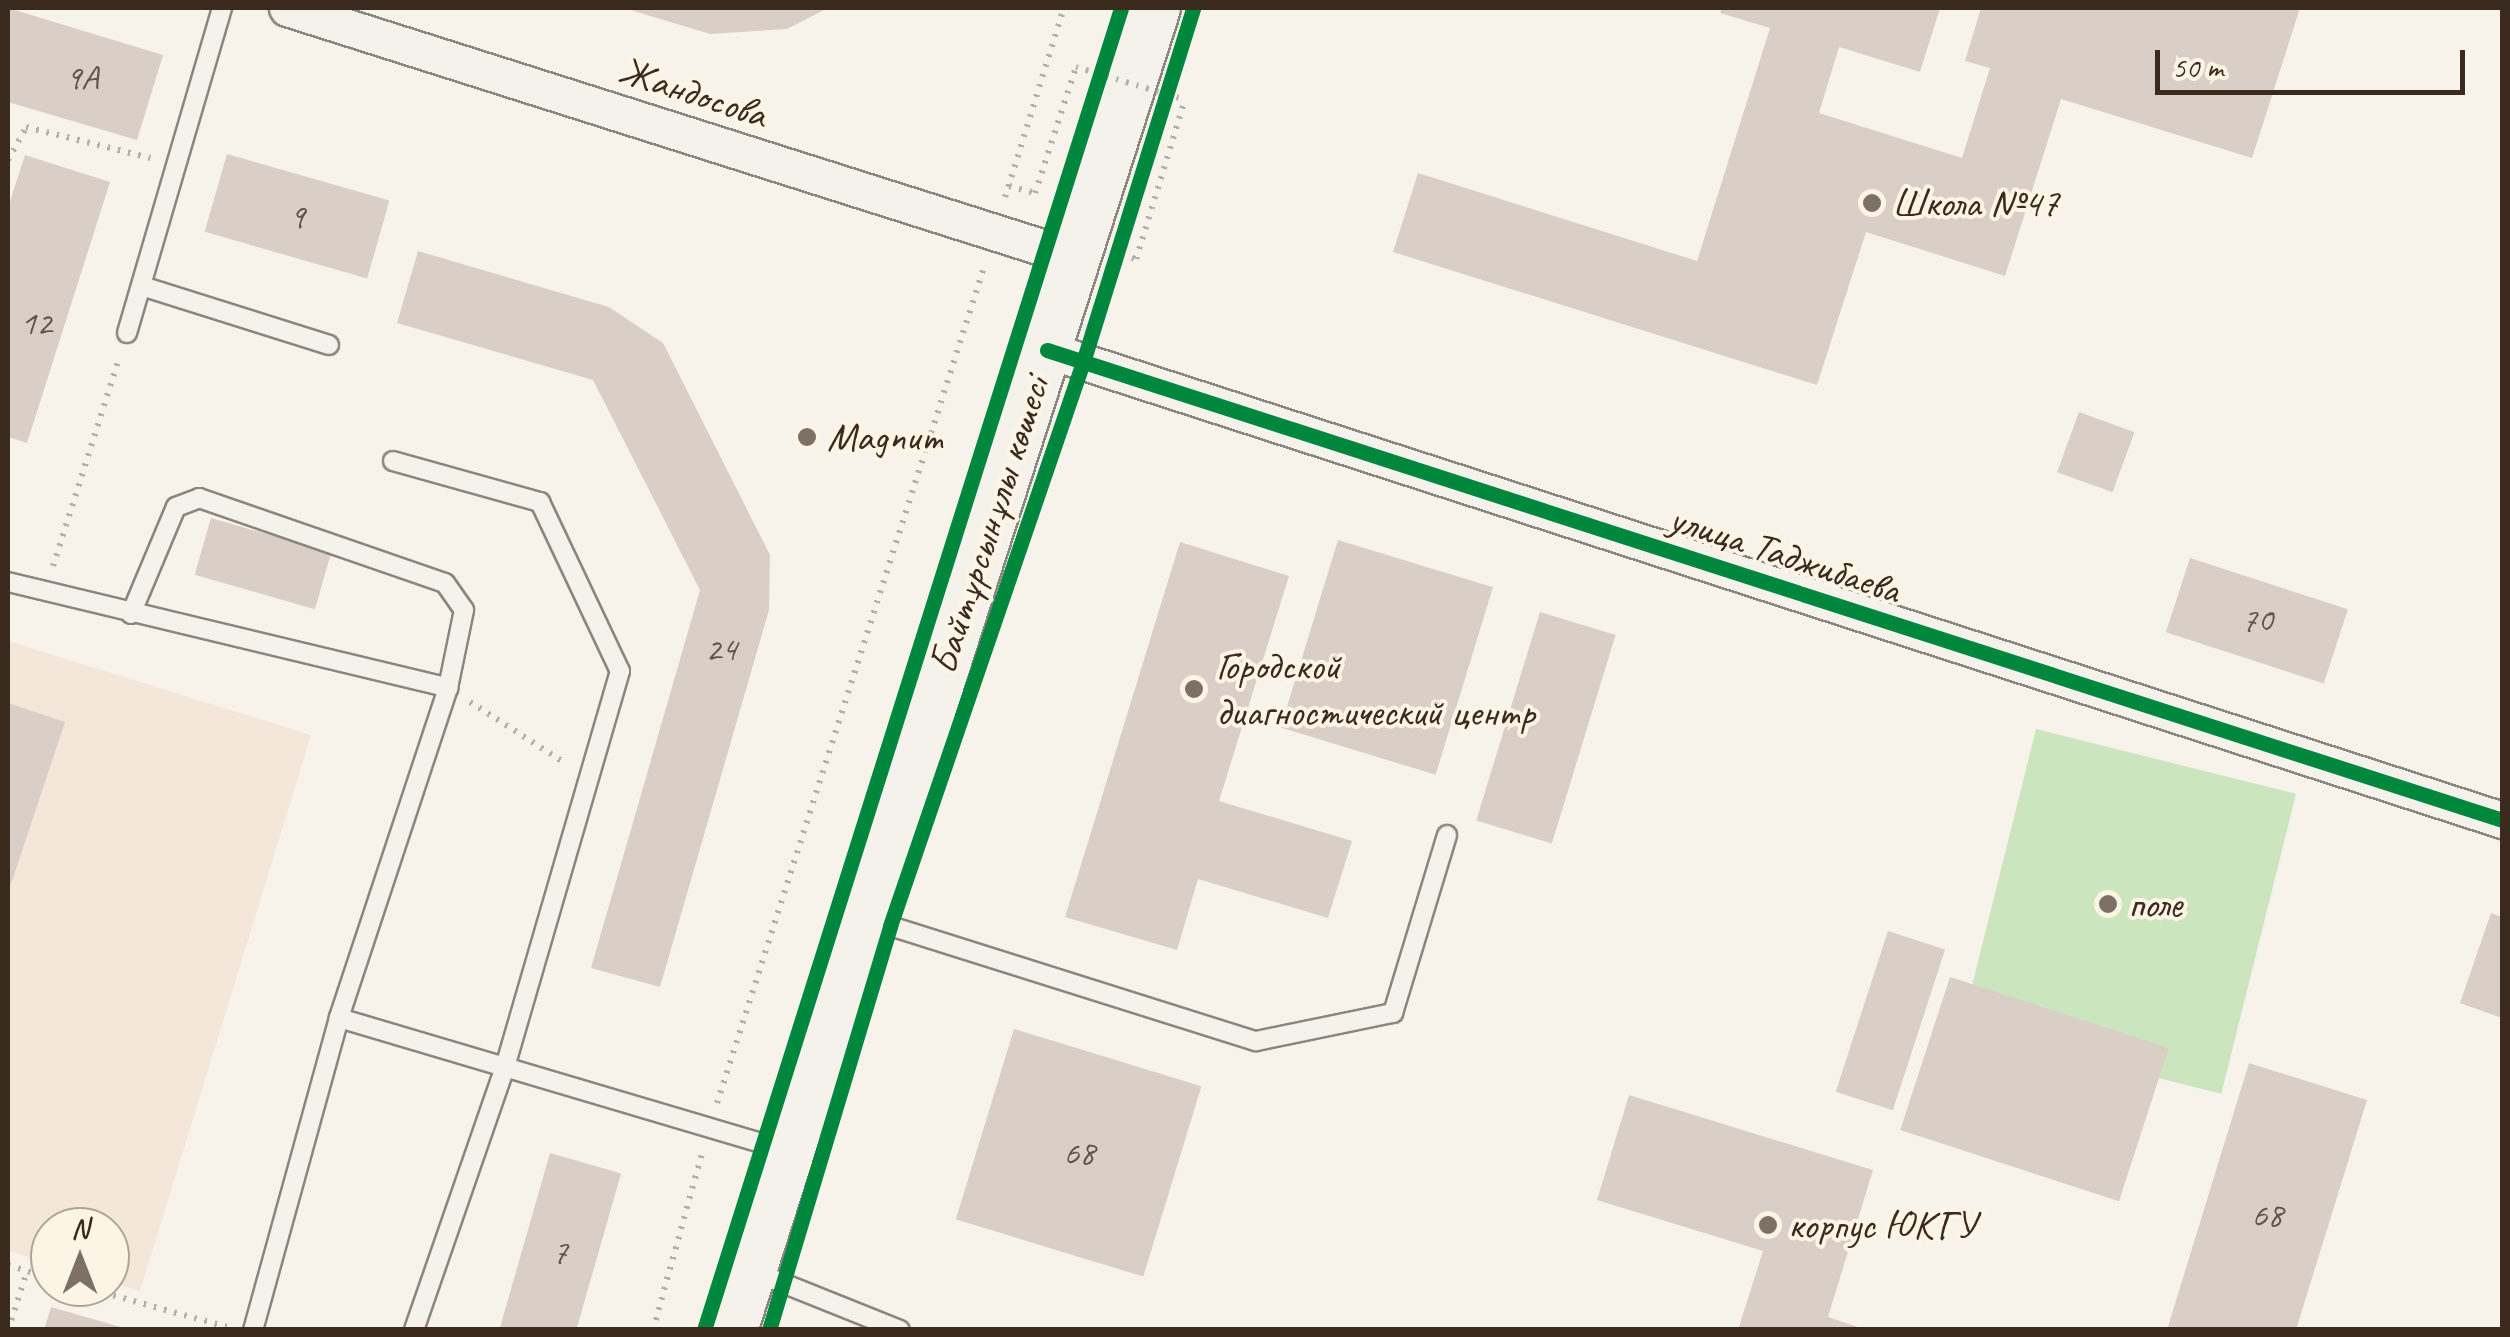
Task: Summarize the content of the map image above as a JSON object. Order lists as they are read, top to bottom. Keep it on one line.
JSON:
{"streets":{"main road":["Байтұрсынұлы көшесі"],"street":["Жандосова","улица Таджибаева"]},"crossings":[["Жандосова","Байтұрсынұлы көшесі"],["Байтұрсынұлы көшесі","улица Таджибаева"]],"places":["Школа №47","Magnum","Городской диагностический центр","поле","корпус ЮКГУ"],"house_numbers":["9А","9","12","70","24","68","68","7"],"scale_bar":"50 m","north":"top"}
